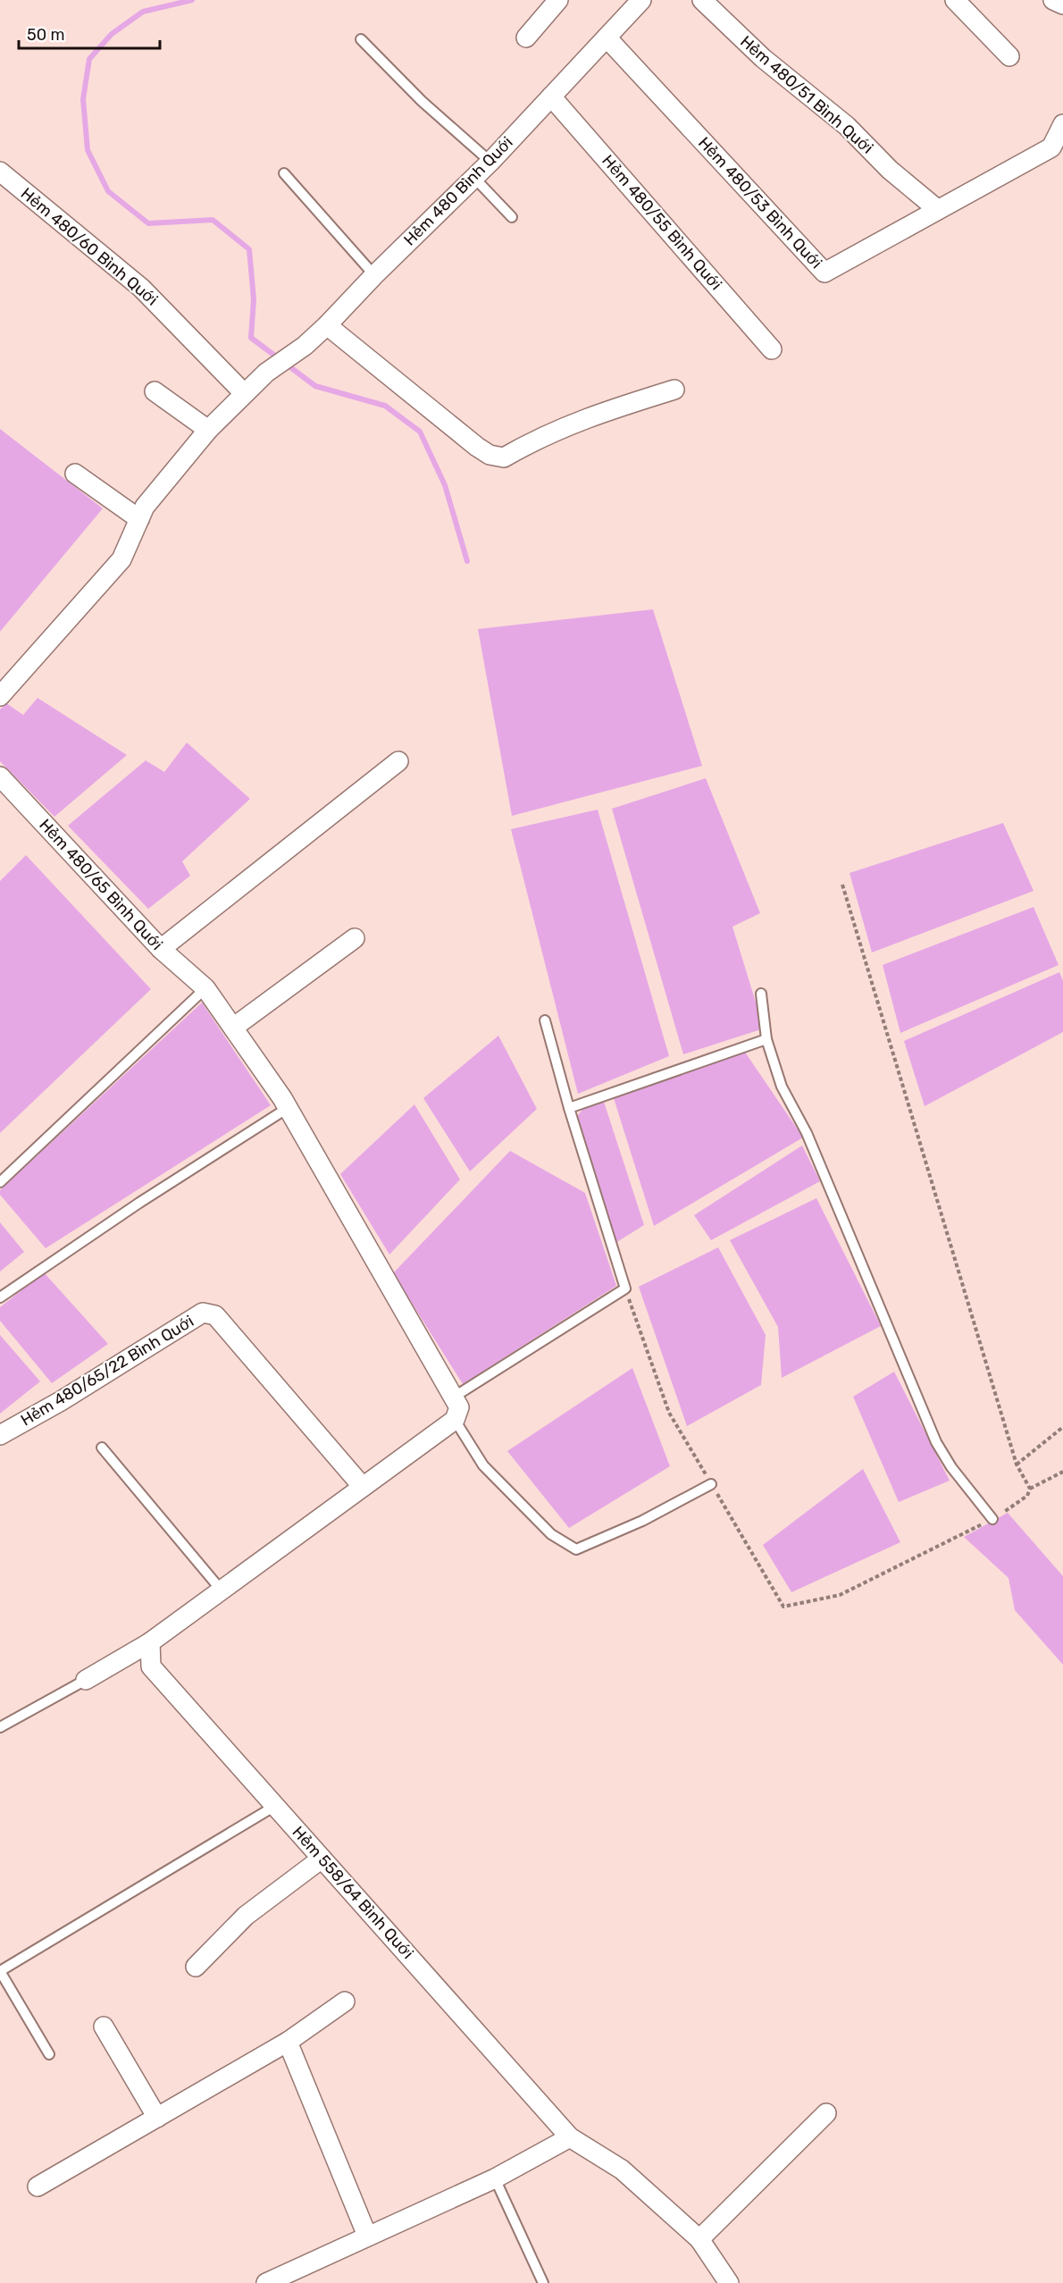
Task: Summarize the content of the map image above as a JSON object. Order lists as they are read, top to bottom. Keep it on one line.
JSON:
{"streets":{"street":["Hẻm 480/51 Bình Quới","Hẻm 480 Bình Quới","Hẻm 480/53 Bình Quới","Hẻm 480/55 Bình Quới","Hẻm 480/60 Bình Quới","Hẻm 480/65 Bình Quới","Hẻm 480/65/22 Bình Quới","Hẻm 558/64 Bình Quới"]},"crossings":[["Hẻm 480/51 Bình Quới","Hẻm 480/53 Bình Quới"],["Hẻm 480 Bình Quới","Hẻm 480/53 Bình Quới"],["Hẻm 480 Bình Quới","Hẻm 480/55 Bình Quới"],["Hẻm 480 Bình Quới","Hẻm 480/60 Bình Quới"]],"scale_bar":"50 m"}
